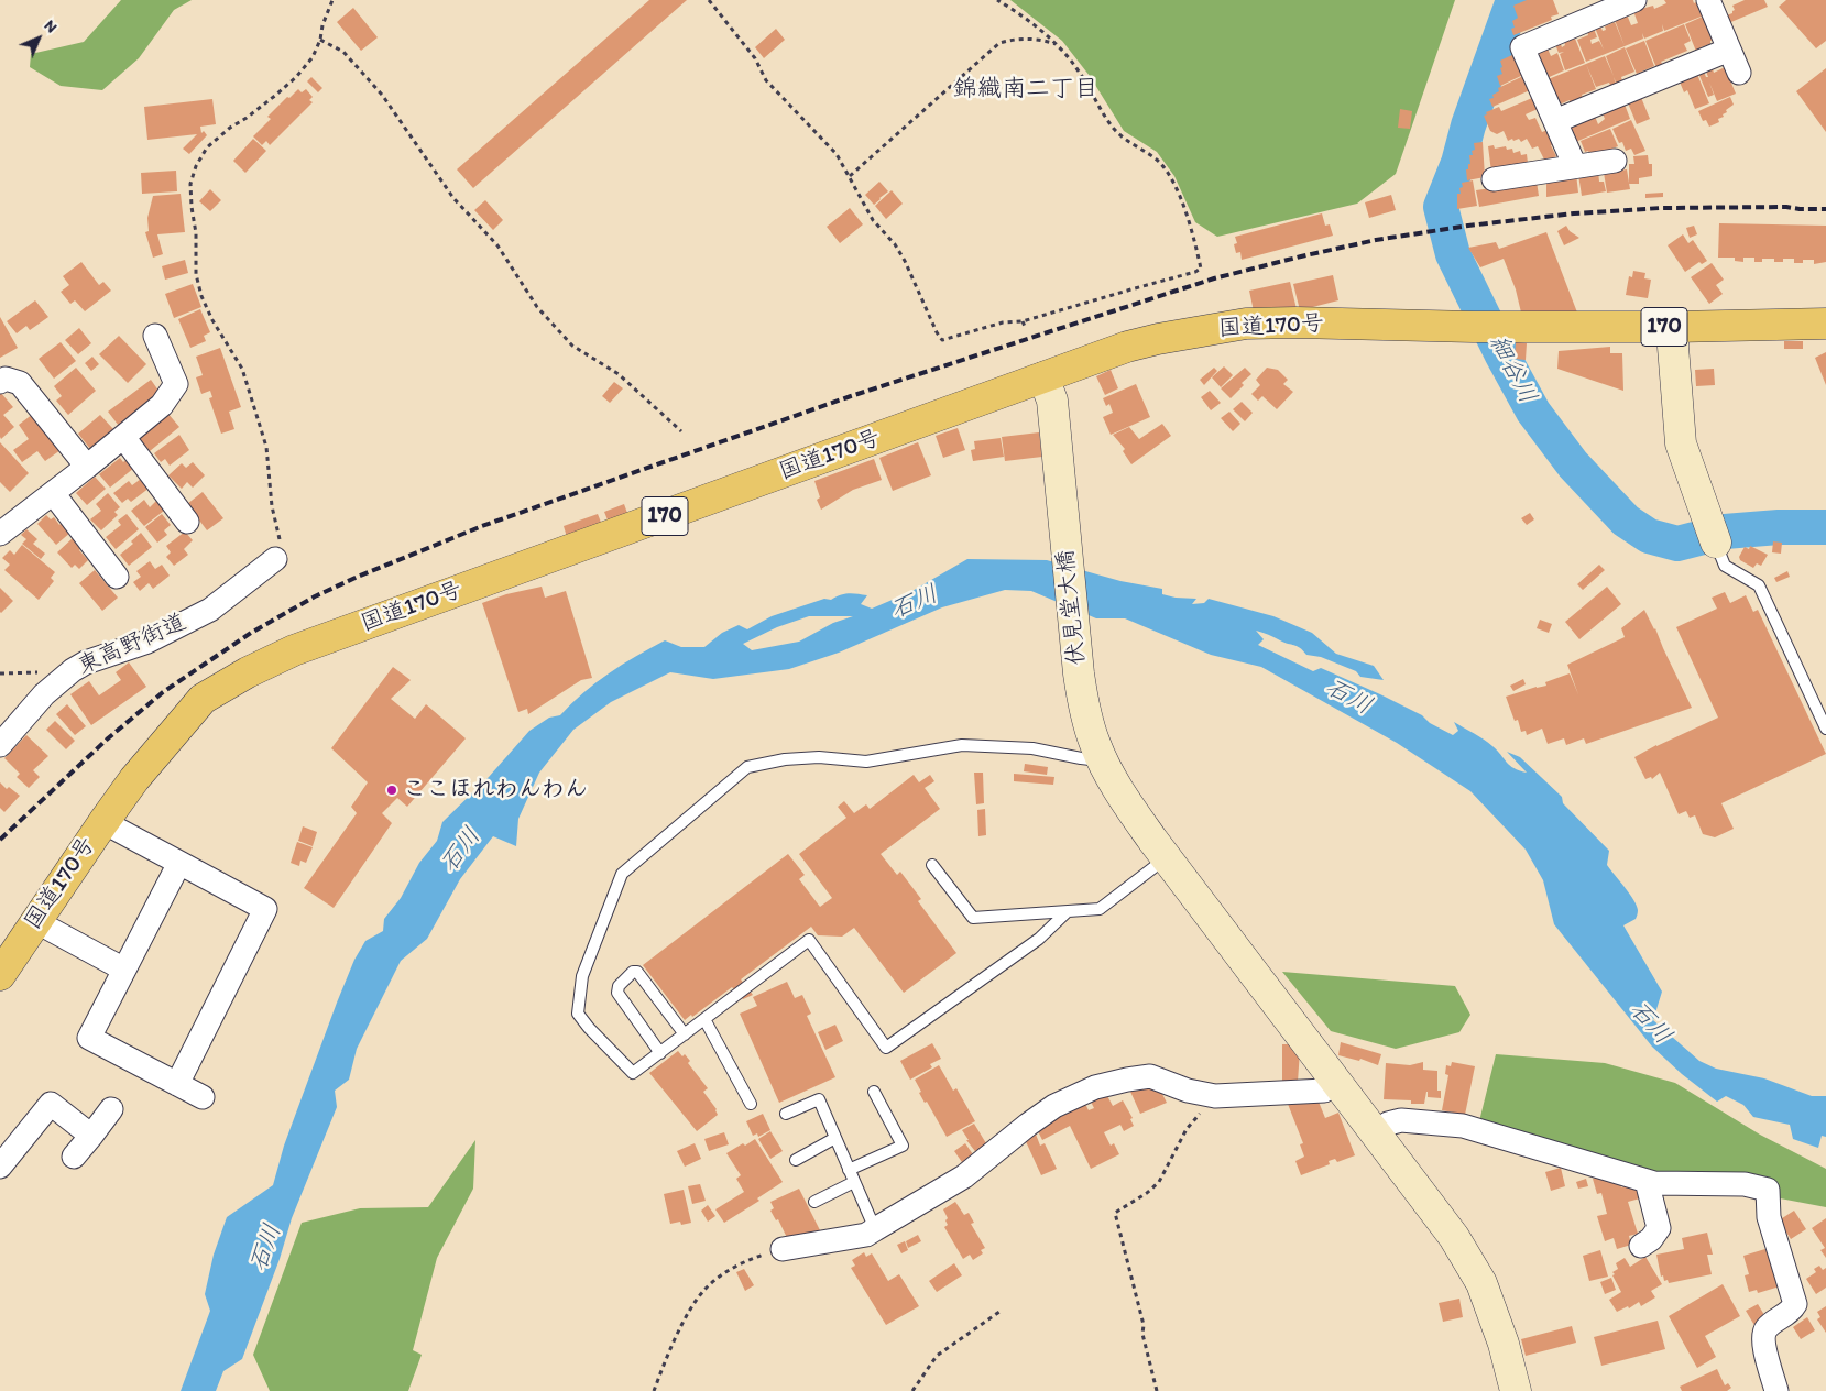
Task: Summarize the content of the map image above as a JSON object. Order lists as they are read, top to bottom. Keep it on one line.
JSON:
{"streets":{"highway":["国道170号","170"],"street":["伏見堂大橋","東高野街道"]},"crossings":[["国道170号","伏見堂大橋"]],"districts":["錦織南二丁目"],"water":["細谷川","石川"],"places":["ここほれわんわん"],"north":"top right"}
